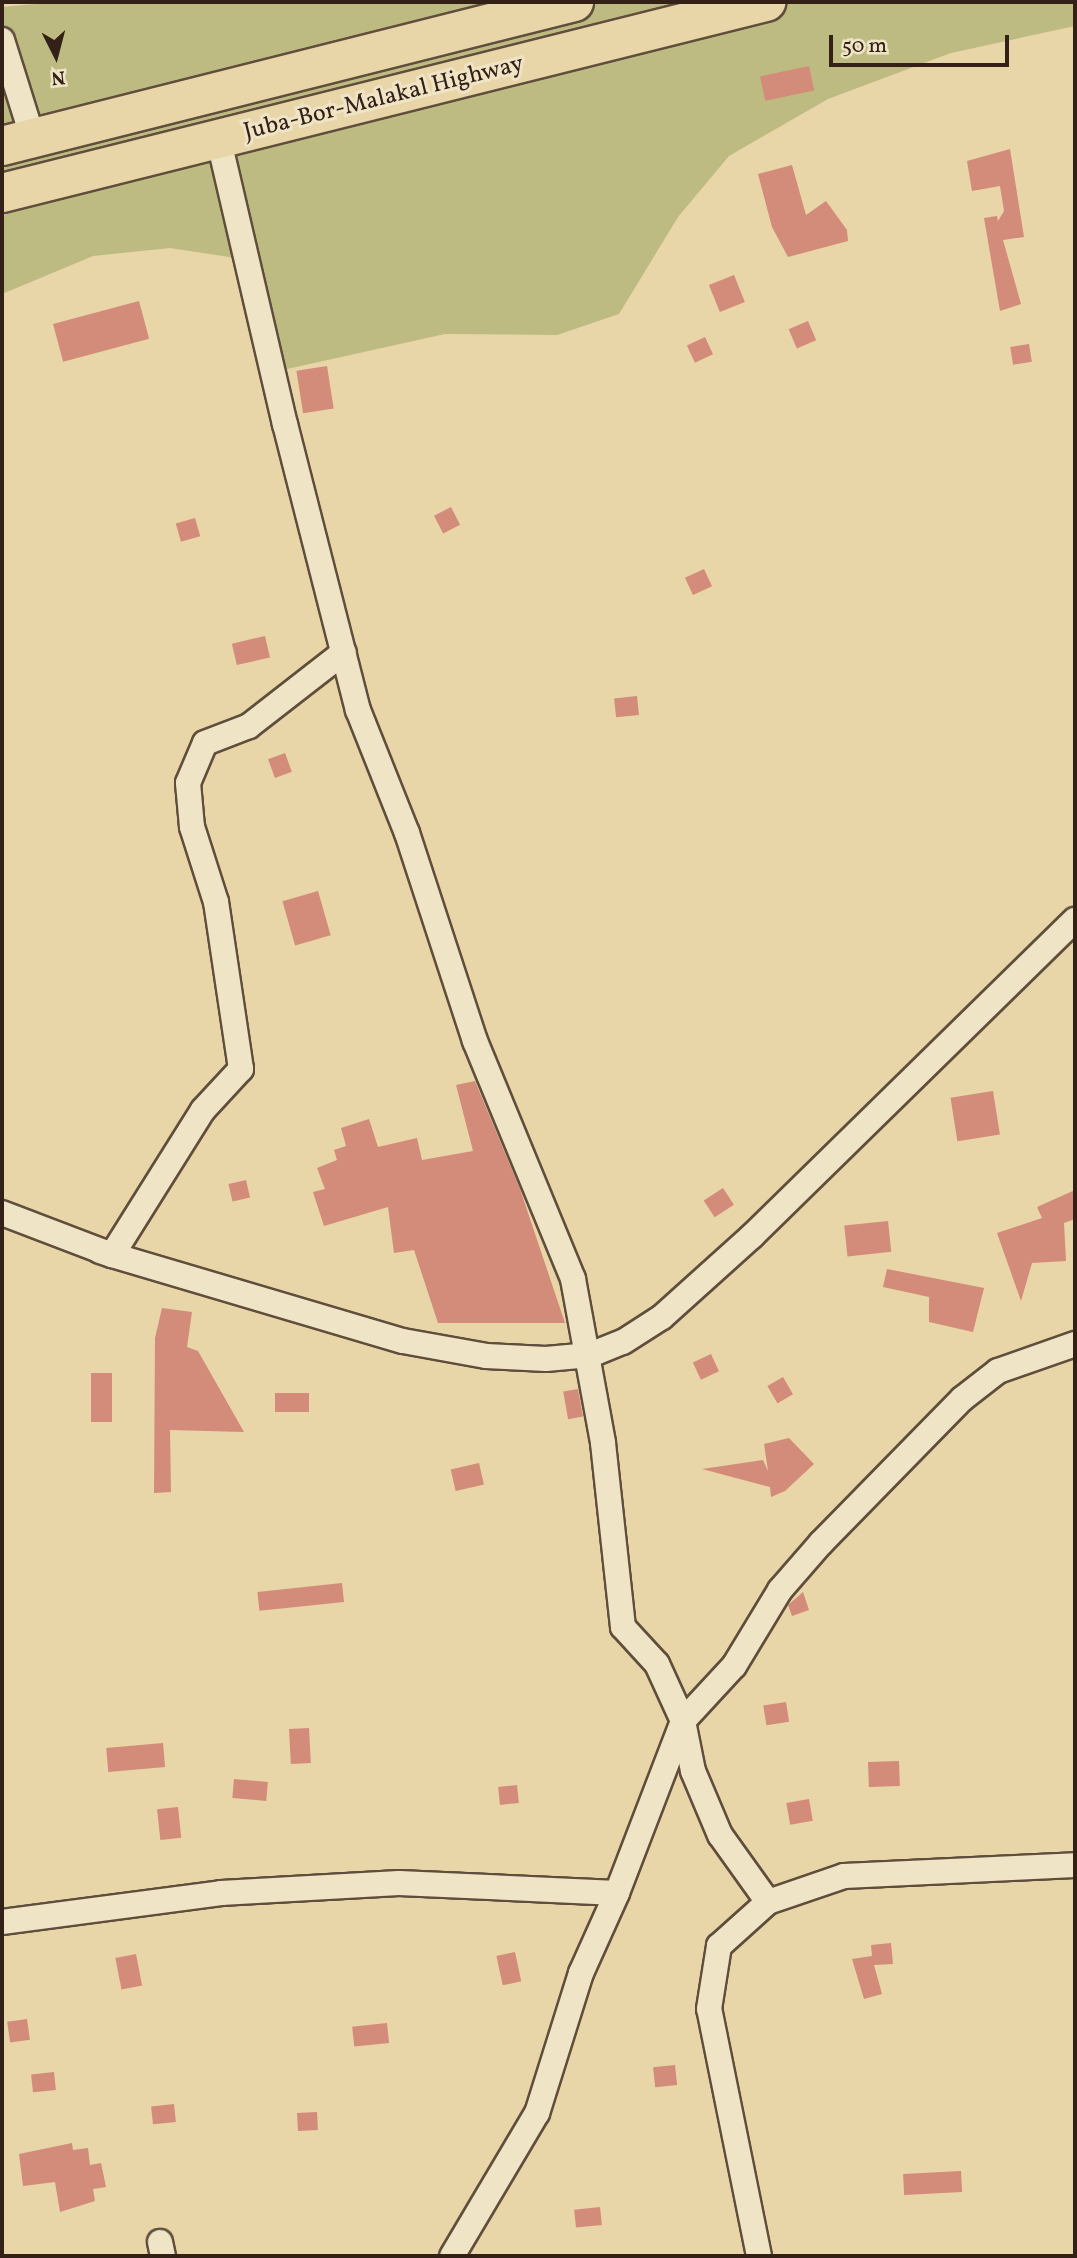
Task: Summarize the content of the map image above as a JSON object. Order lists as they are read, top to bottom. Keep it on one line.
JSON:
{"streets":{"highway":["Juba-Bor-Malakal Highway"]},"scale_bar":"50 m","north":"bottom"}
